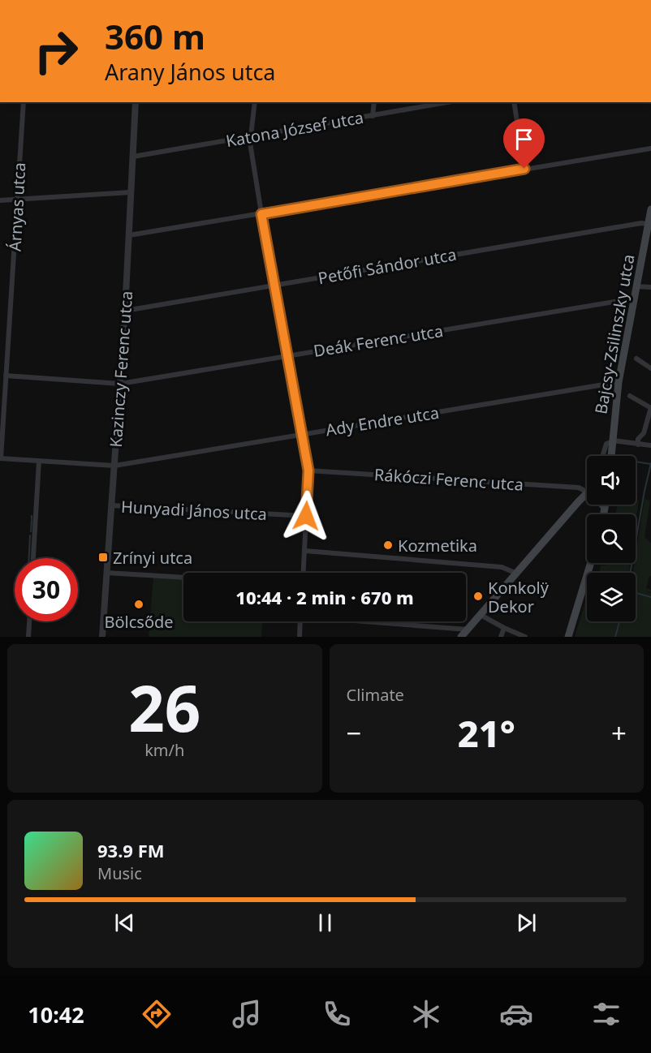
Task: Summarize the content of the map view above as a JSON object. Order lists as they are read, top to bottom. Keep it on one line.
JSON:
{"streets":{"main road":["Bajcsy-Zsilinszky utca"],"street":["Katona József utca","Árnyas utca","Petőfi Sándor utca","Deák Ferenc utca","Kazinczy Ferenc utca","Ady Endre utca","Rákóczi Ferenc utca","Hunyadi János utca"]},"crossings":[["Katona József utca","Kazinczy Ferenc utca"],["Árnyas utca","Deák Ferenc utca"],["Árnyas utca","Ady Endre utca"],["Petőfi Sándor utca","Bajcsy-Zsilinszky utca"],["Petőfi Sándor utca","Kazinczy Ferenc utca"],["Bajcsy-Zsilinszky utca","Deák Ferenc utca"],["Bajcsy-Zsilinszky utca","Ady Endre utca"],["Deák Ferenc utca","Kazinczy Ferenc utca"],["Kazinczy Ferenc utca","Ady Endre utca"],["Kazinczy Ferenc utca","Hunyadi János utca"]],"places":{"other":["Kozmetika","Konkolÿ Dekor","Bölcsőde"],"transit":["Zrínyi utca"]},"page":{"turn":["360 m","Arany János utca"],"limit":"30","trip":"10:44 · 2 min · 670 m","tile":[["26","km/h"],"Climate"],"heat":["−","21°","+"],"song":["93.9 FM","Music"],"tabs":"10:42"}}
